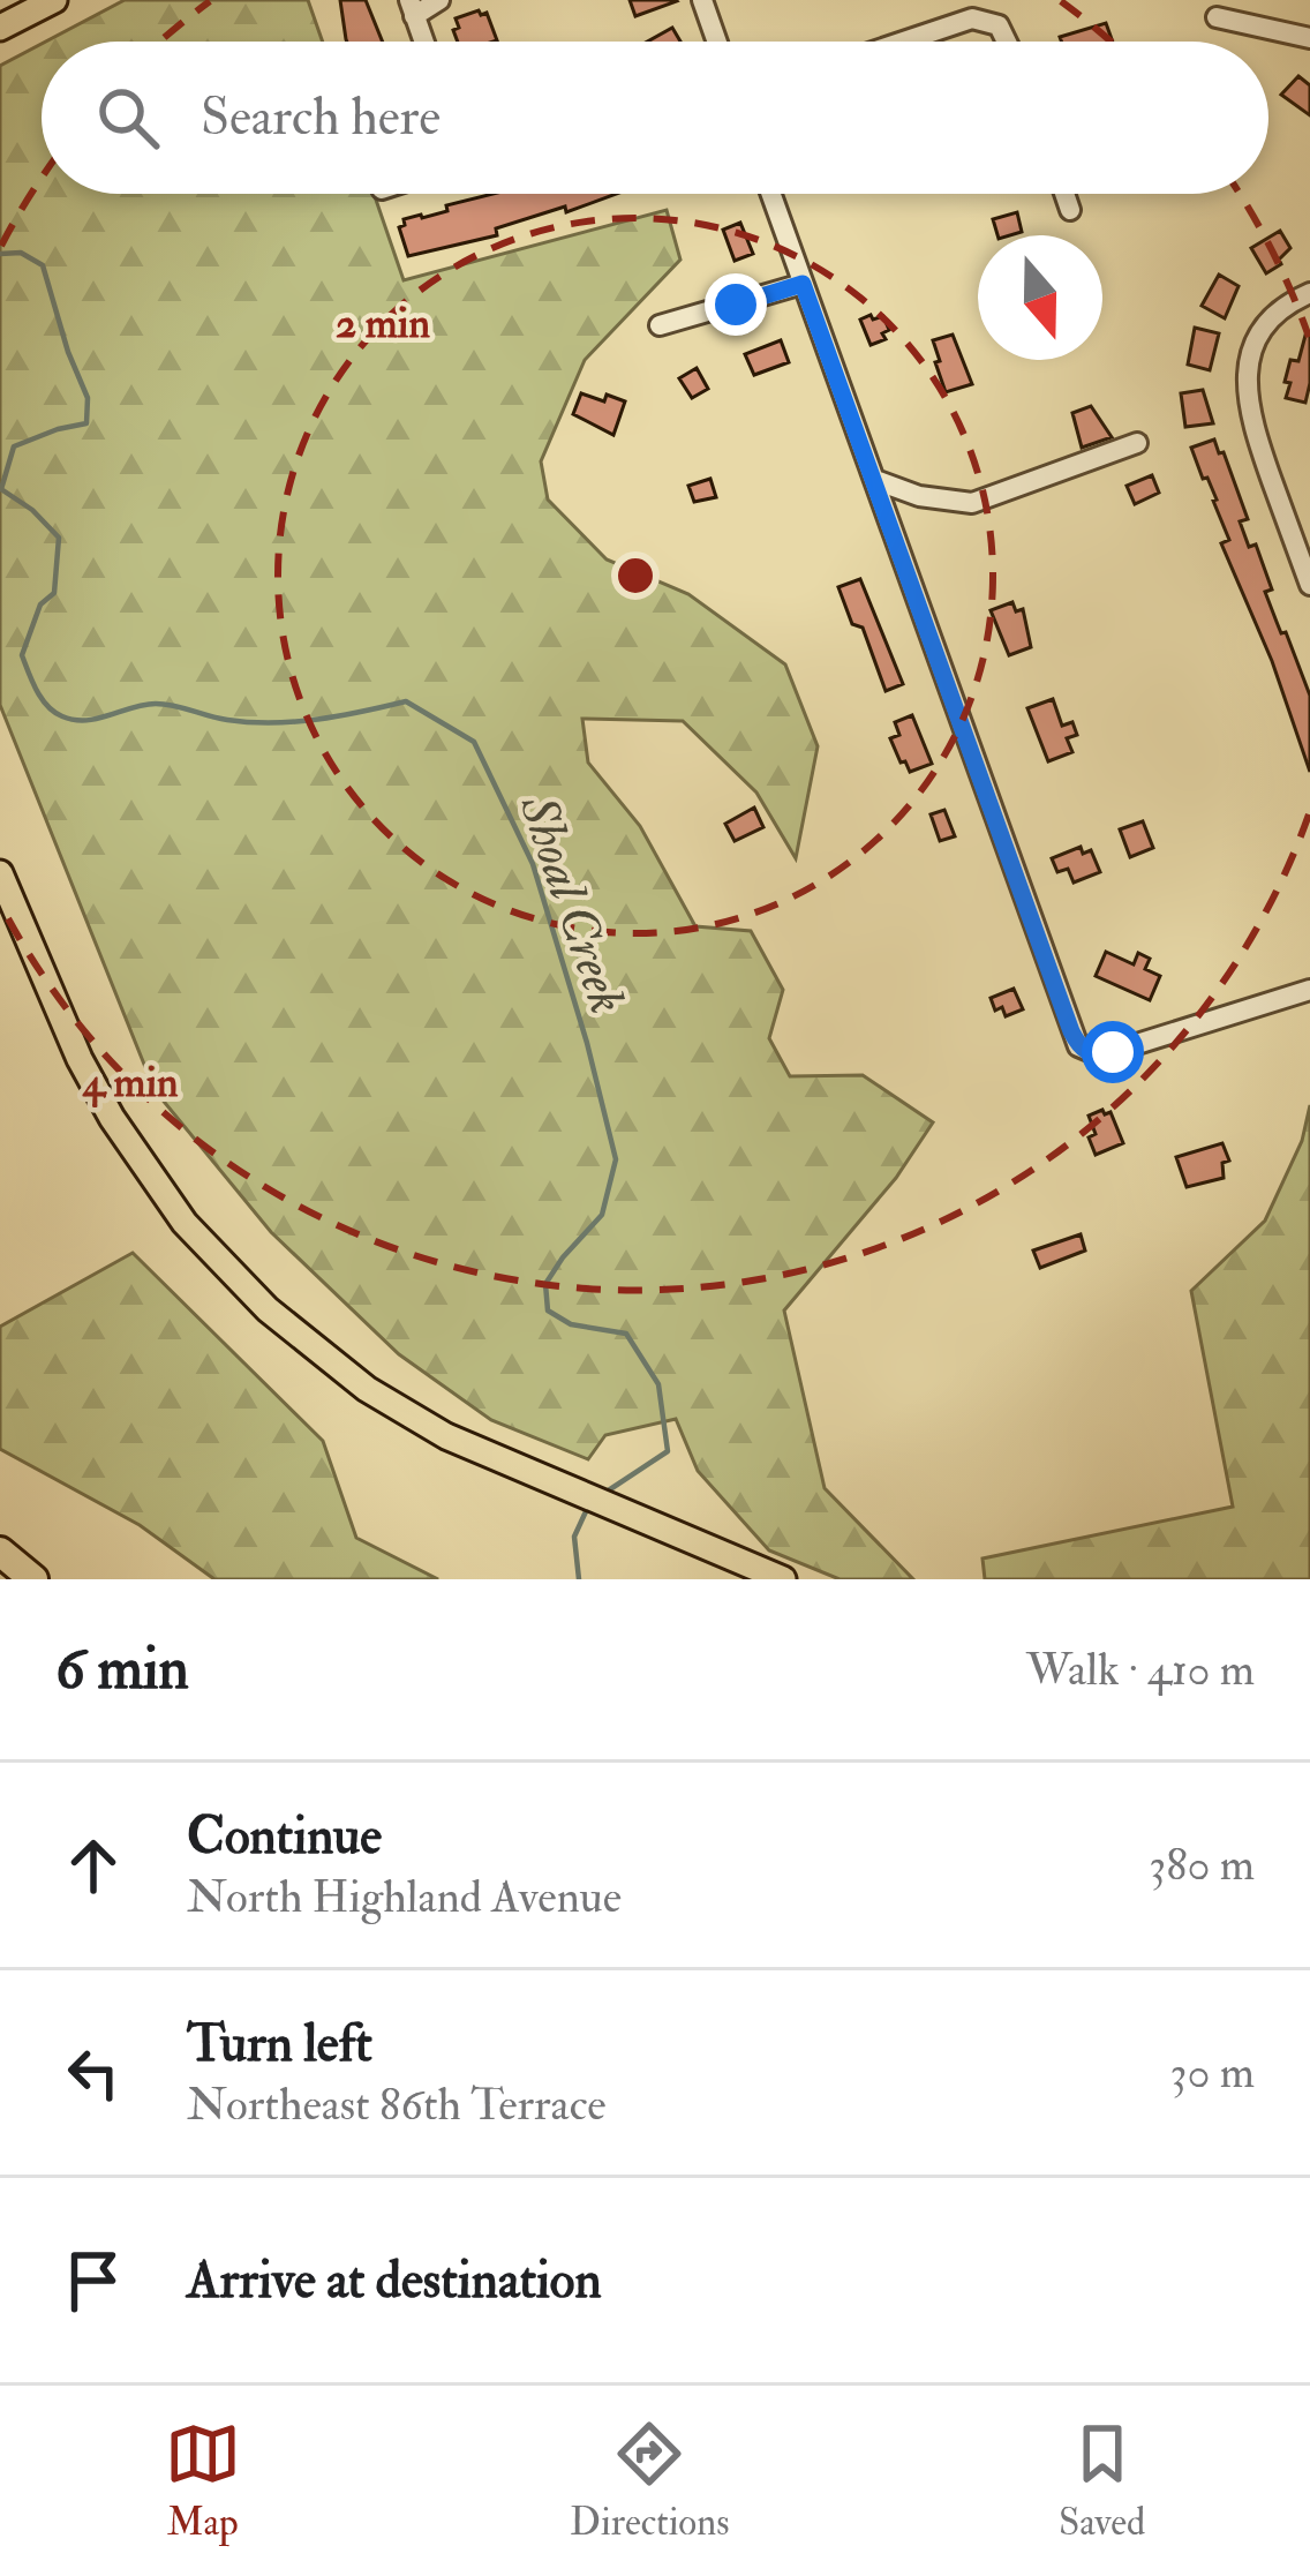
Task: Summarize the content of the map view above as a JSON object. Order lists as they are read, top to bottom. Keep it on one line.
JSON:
{"water":["Shoal Creek"],"north":"bottom","page":{"search":"Search here","heading":["6 min","Walk · 410 m"],"list":[["Continue","North Highland Avenue","380 m"],["Turn left","Northeast 86th Terrace","30 m"],"Arrive at destination"],"nav":["Map","Directions","Saved"]},"rings":["2 min","4 min"]}
